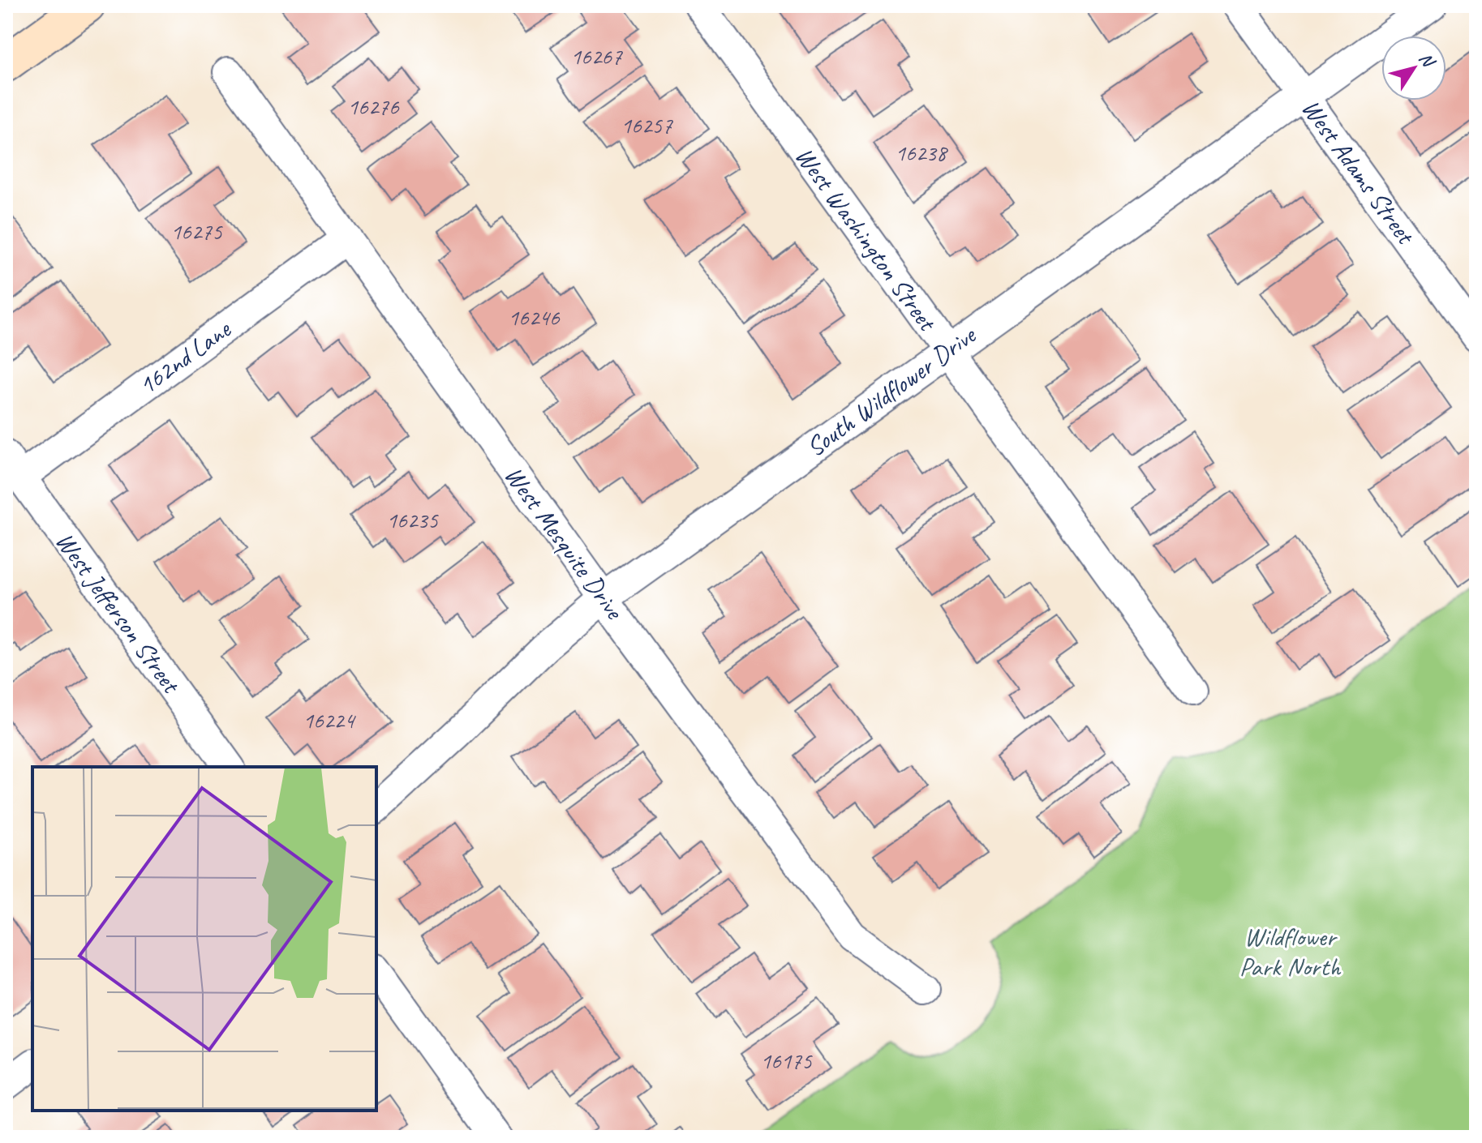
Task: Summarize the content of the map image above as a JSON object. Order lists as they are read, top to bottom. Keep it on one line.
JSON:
{"streets":{"street":["West Adams Street","West Washington Street","162nd Lane","South Wildflower Drive","West Mesquite Drive","West Jefferson Street"]},"crossings":[["West Adams Street","South Wildflower Drive"],["West Washington Street","South Wildflower Drive"],["162nd Lane","West Mesquite Drive"],["162nd Lane","West Jefferson Street"],["South Wildflower Drive","West Mesquite Drive"]],"parks":["Wildflower Park North"],"house_numbers":["16267","16276","16257","16238","16275","16246","16235","16224","16175"],"north":"top right"}
